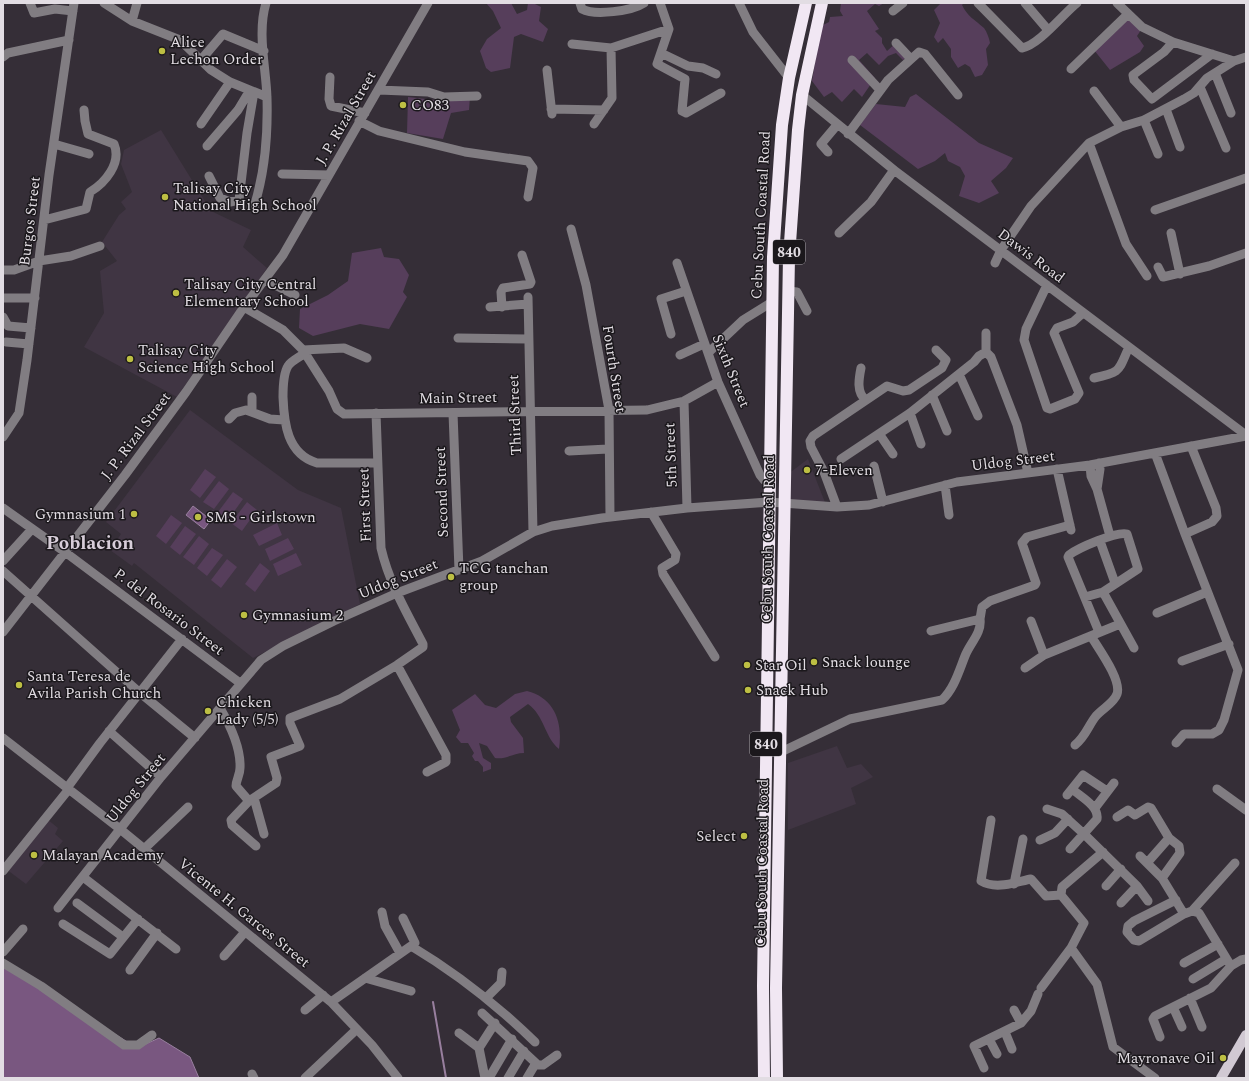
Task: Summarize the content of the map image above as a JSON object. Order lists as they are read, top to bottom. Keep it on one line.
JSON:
{"streets":{"highway":["Cebu South Coastal Road","840"],"street":["J. P. Rizal Street","Burgos Street","Dawis Road","Fourth Street","Sixth Street","Main Street","Third Street","5th Street","Uldog Street","Second Street","First Street","P. del Rosario Street","Vicente H. Garces Street"]},"crossings":[["J. P. Rizal Street","Main Street"],["J. P. Rizal Street","P. del Rosario Street"],["Cebu South Coastal Road","Dawis Road"],["Cebu South Coastal Road","Sixth Street"],["Cebu South Coastal Road","Uldog Street"],["Dawis Road","Uldog Street"],["Fourth Street","Main Street"],["Fourth Street","Uldog Street"],["Sixth Street","Main Street"],["Main Street","Third Street"],["Main Street","5th Street"],["Main Street","Second Street"],["Main Street","First Street"],["Third Street","Uldog Street"],["5th Street","Uldog Street"],["Uldog Street","Second Street"],["Uldog Street","First Street"],["Uldog Street","P. del Rosario Street"],["Uldog Street","Vicente H. Garces Street"]],"districts":["Poblacion"],"places":["Alice Lechon Order","CO83","Talisay City National High School","Talisay City Central Elementary School","Talisay City Science High School","7-Eleven","Gymnasium 1","SMS - Girlstown","TCG tanchan group","Gymnasium 2","Snack lounge","Star Oil","Santa Teresa de Avila Parish Church","Snack Hub","Chicken Lady (5/5)","Select","Malayan Academy","Mayronave Oil"]}
